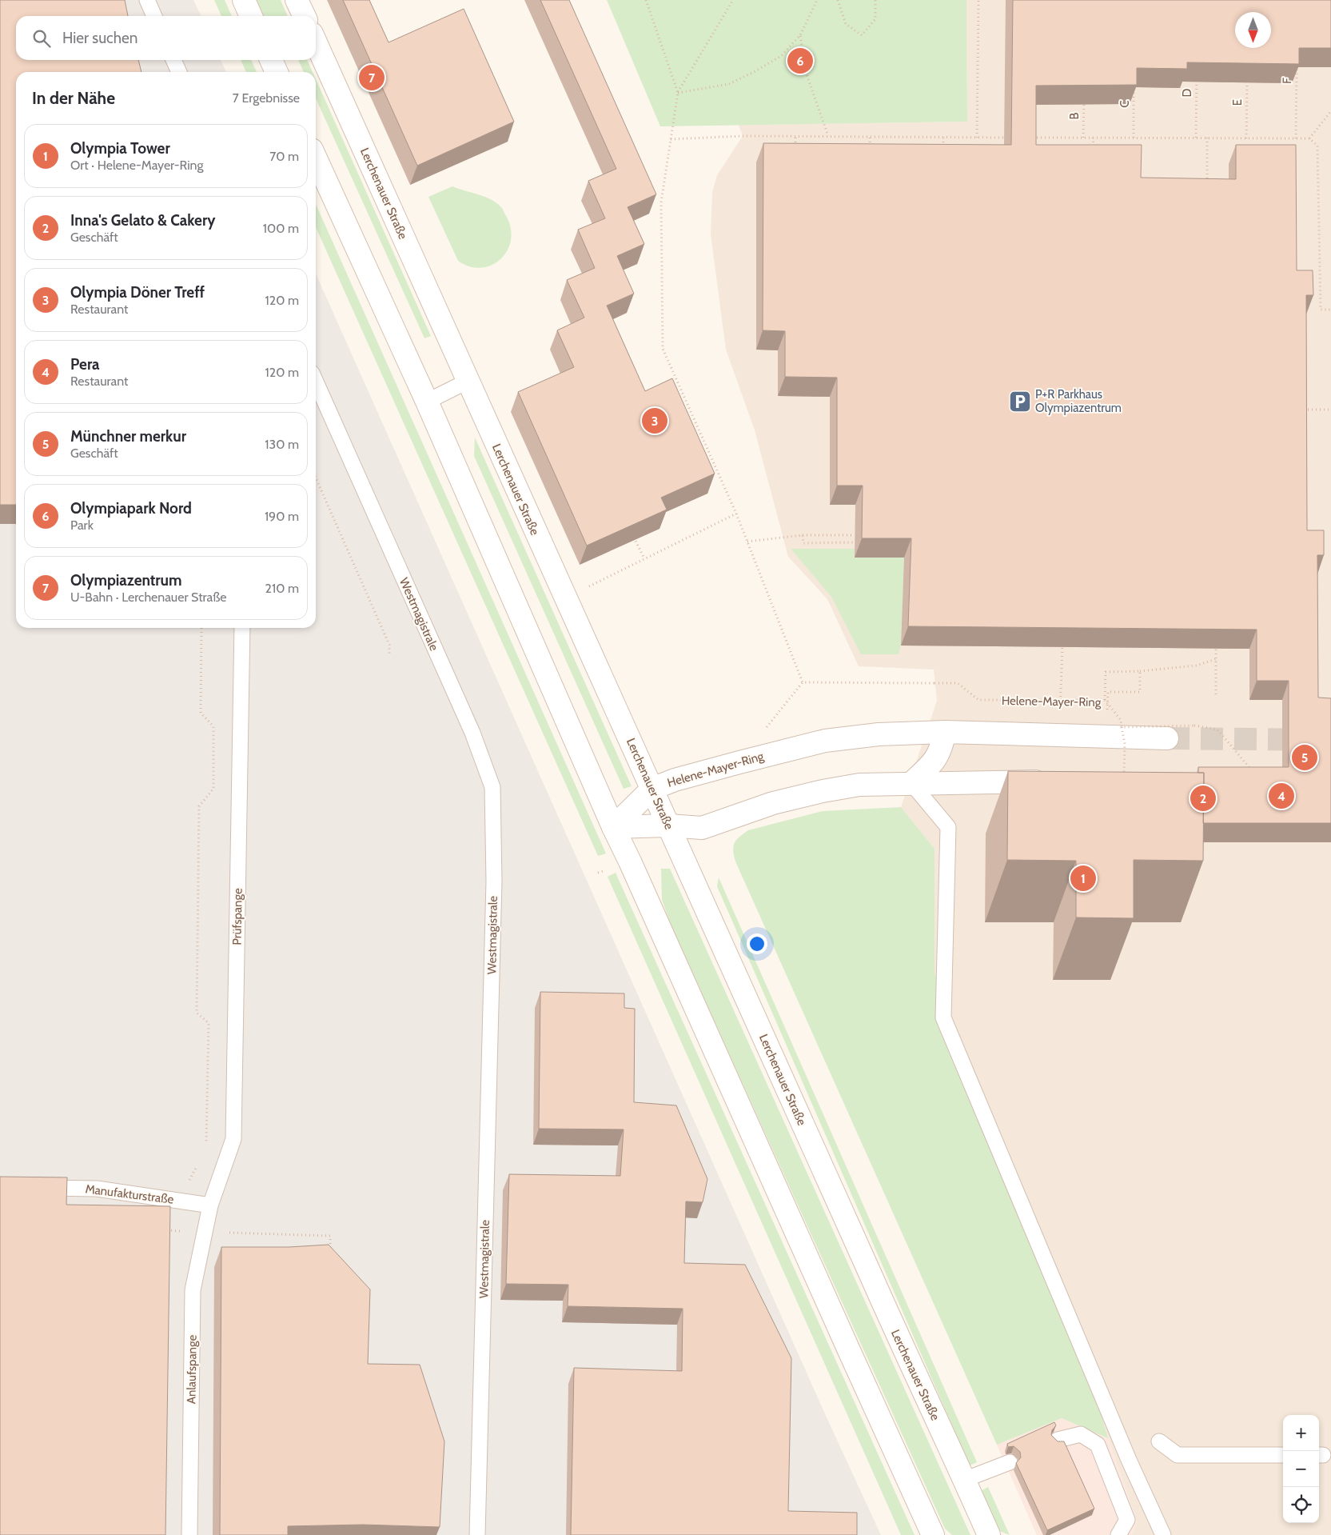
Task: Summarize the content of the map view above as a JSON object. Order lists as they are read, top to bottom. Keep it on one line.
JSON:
{"streets":{"main road":["Lerchenauer Straße","Helene-Mayer-Ring"],"lane":["Westmagistrale","Prüfspange","Manufakturstraße","Anlaufspange"],"path":["F","D","E","C","B"]},"crossings":[["Lerchenauer Straße","Helene-Mayer-Ring"],["Prüfspange","Manufakturstraße"],["Prüfspange","Anlaufspange"],["Manufakturstraße","Anlaufspange"]],"places":{"parking":["P+R Parkhaus Olympiazentrum"]},"north":"bottom","page":{"search":"Hier suchen","pins":["6","7","3","5","4","2","1"],"heading":["In der Nähe","7 Ergebnisse"],"list":[{"mark":"1","name":"Olympia Tower","note":"Ort · Helene-Mayer-Ring","value":"70 m"},{"mark":"2","name":"Inna's Gelato & Cakery","note":"Geschäft","value":"100 m"},{"mark":"3","name":"Olympia Döner Treff","note":"Restaurant","value":"120 m"},{"mark":"4","name":"Pera","note":"Restaurant","value":"120 m"},{"mark":"5","name":"Münchner merkur","note":"Geschäft","value":"130 m"},{"mark":"6","name":"Olympiapark Nord","note":"Park","value":"190 m"},{"mark":"7","name":"Olympiazentrum","note":"U-Bahn · Lerchenauer Straße","value":"210 m"}],"map_buttons":["+","−"]}}
